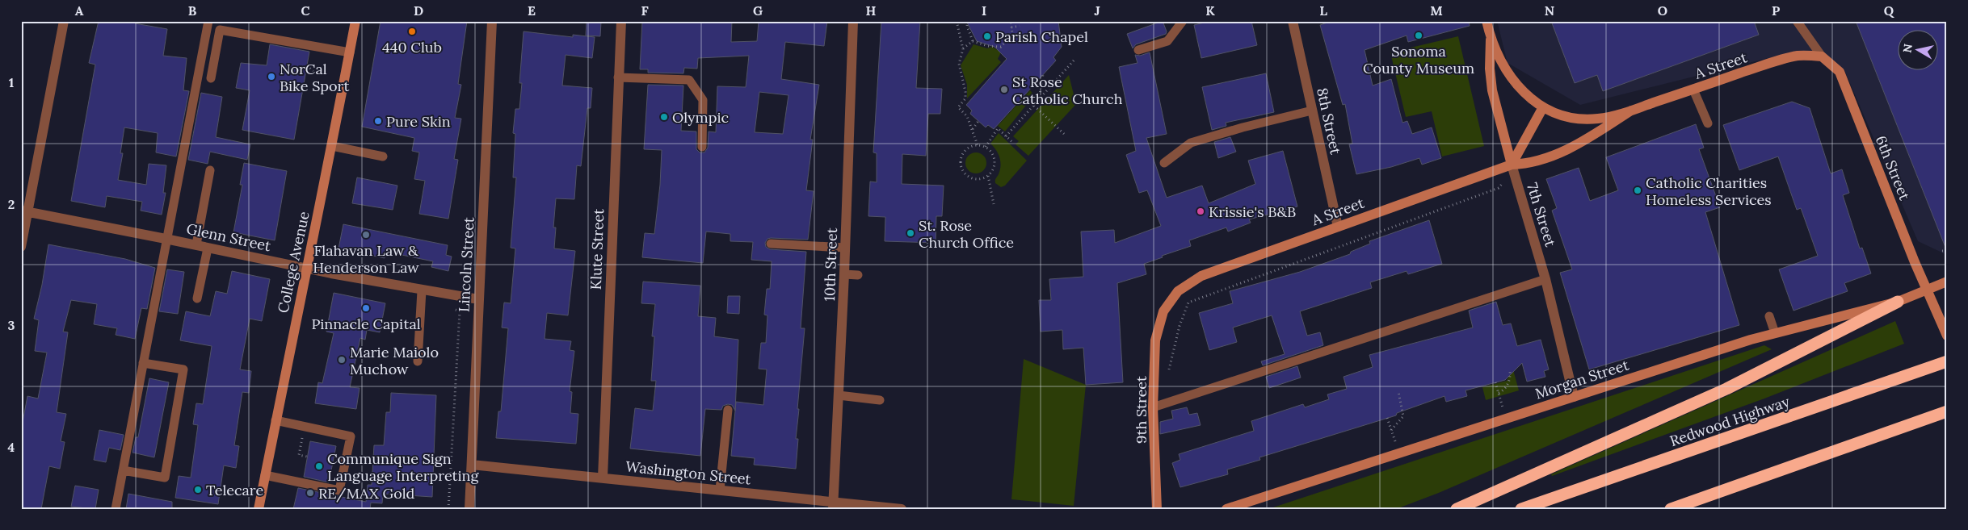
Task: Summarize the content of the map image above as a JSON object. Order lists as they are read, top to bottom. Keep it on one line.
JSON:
{"streets":{"highway":["Redwood Highway"],"street":["A Street","8th Street","6th Street","7th Street","Glenn Street","Klute Street","College Avenue","Lincoln Street","10th Street","Morgan Street","9th Street","Washington Street"]},"crossings":[["A Street","8th Street"],["A Street","6th Street"],["A Street","7th Street"],["A Street","9th Street"],["6th Street","Morgan Street"],["7th Street","Morgan Street"],["Glenn Street","College Avenue"],["Glenn Street","Lincoln Street"],["Klute Street","Washington Street"],["Lincoln Street","Washington Street"],["10th Street","Washington Street"]],"places":["440 Club","Sonoma County Museum","Parish Chapel","NorCal Bike Sport","St Rose Catholic Church","Olympic","Pure Skin","Catholic Charities Homeless Services","Krissie's B&B","St. Rose Church Office","Flahavan Law & Henderson Law","Pinnacle Capital","Marie Maiolo Muchow","Communique Sign Language Interpreting","Telecare","RE/MAX Gold"],"north":"left","grid":{"columns":["A","B","C","D","E","F","G","H","I","J","K","L","M","N","O","P","Q"],"rows":["1","2","3","4"]}}
